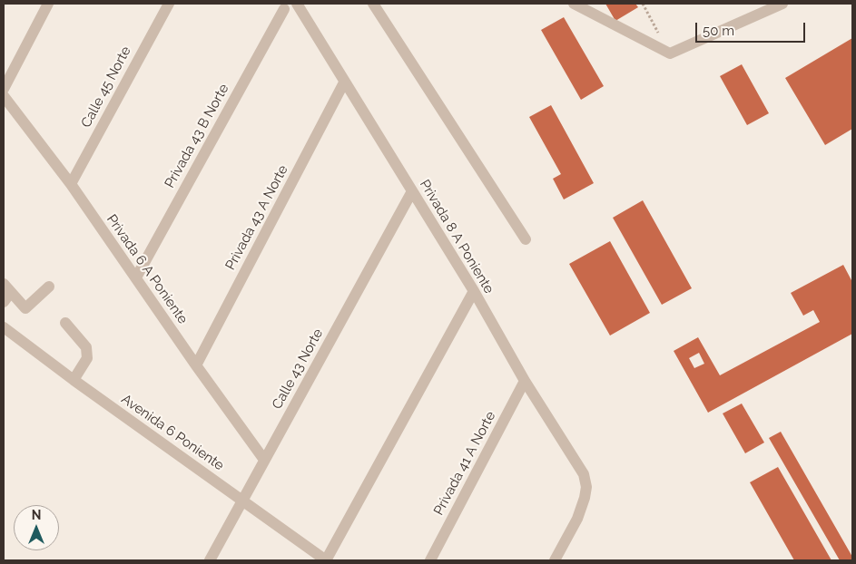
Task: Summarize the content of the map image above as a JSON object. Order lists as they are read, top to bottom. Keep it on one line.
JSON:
{"streets":{"street":["Calle 45 Norte","Privada 43 B Norte","Privada 43 A Norte","Privada 8 A Poniente","Privada 6 A Poniente","Calle 43 Norte","Avenida 6 Poniente","Privada 41 A Norte"]},"crossings":[["Calle 45 Norte","Privada 6 A Poniente"],["Privada 43 B Norte","Privada 6 A Poniente"],["Privada 43 A Norte","Privada 8 A Poniente"],["Privada 43 A Norte","Privada 6 A Poniente"],["Privada 8 A Poniente","Calle 43 Norte"],["Privada 8 A Poniente","Privada 41 A Norte"],["Privada 6 A Poniente","Calle 43 Norte"],["Calle 43 Norte","Avenida 6 Poniente"]],"scale_bar":"50 m","north":"top"}
